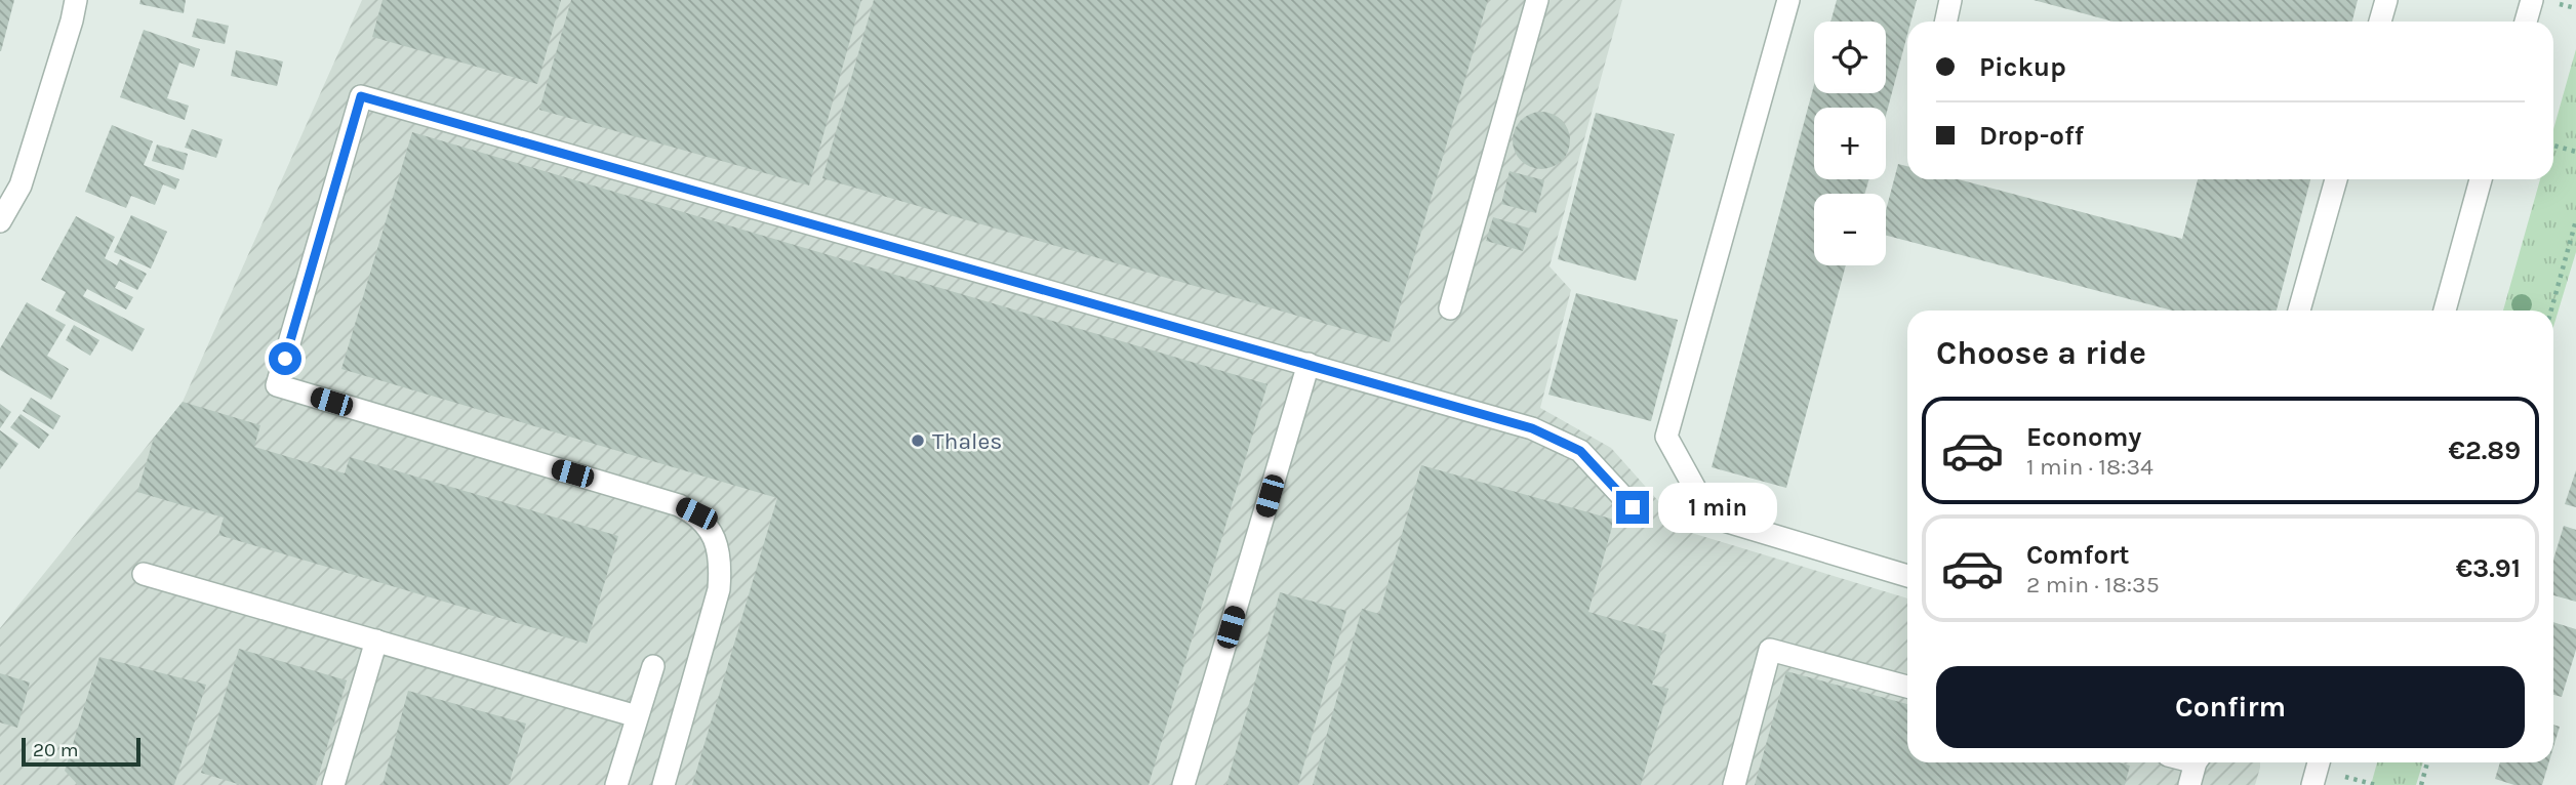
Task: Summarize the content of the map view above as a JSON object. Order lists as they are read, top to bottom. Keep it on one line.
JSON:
{"places":["Thales"],"scale_bar":"20 m","page":{"map_buttons":["+","−"],"banner":["Pickup","Drop-off"],"heading":"Choose a ride","list":[{"name":"Economy","note":"1 min · 18:34","value":"€2.89"},{"name":"Comfort","note":"2 min · 18:35","value":"€3.91"}],"bubble":"1 min","buttons":"Confirm","scale":"20 m"}}
